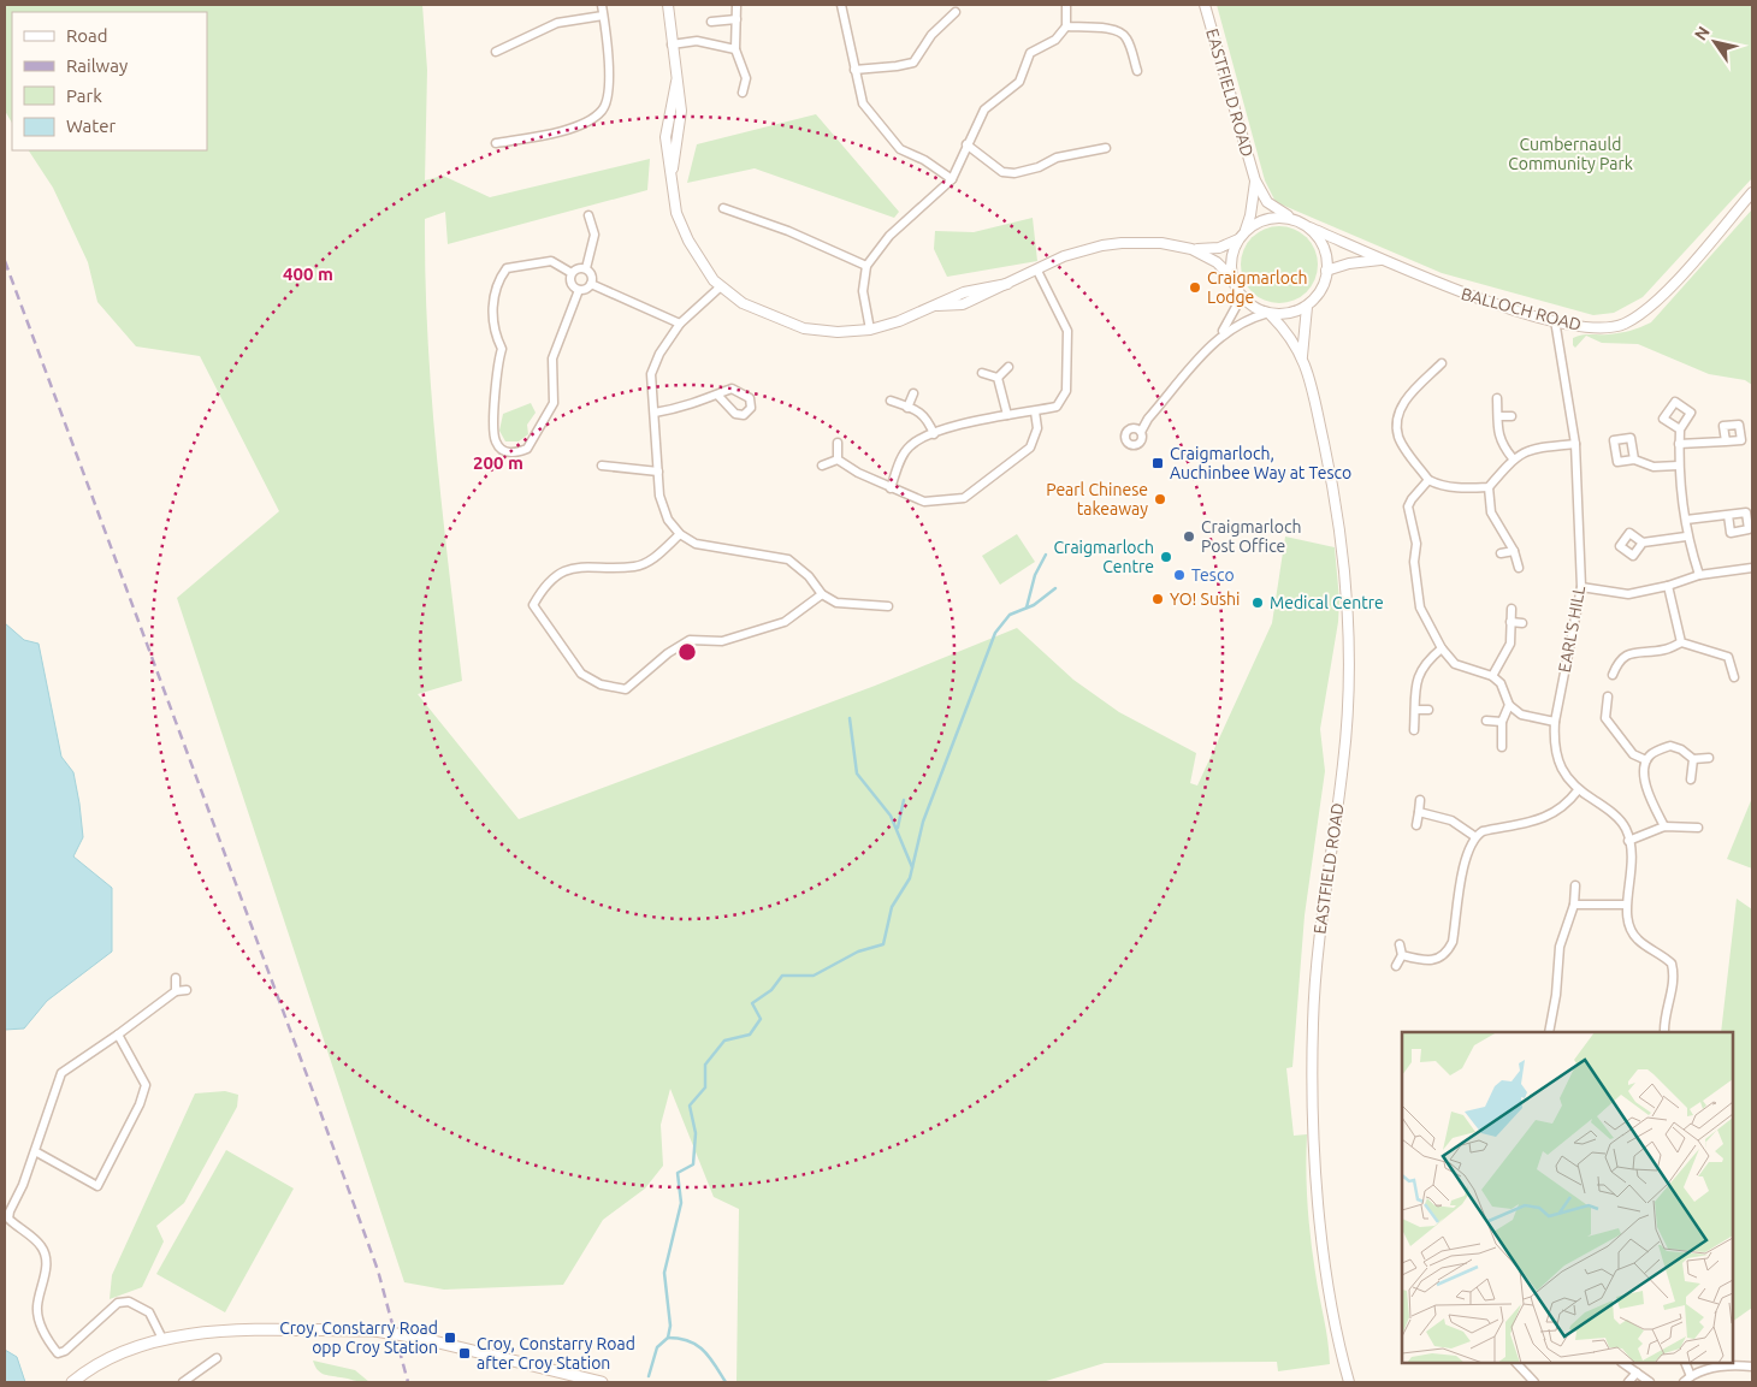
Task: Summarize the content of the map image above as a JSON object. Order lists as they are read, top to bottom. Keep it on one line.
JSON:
{"streets":{"street":["EASTFIELD ROAD","BALLOCH ROAD","EARL'S HILL"]},"crossings":[["EASTFIELD ROAD","BALLOCH ROAD"],["BALLOCH ROAD","EARL'S HILL"]],"parks":["Cumbernauld Community Park"],"places":{"other":["Craigmarloch Lodge","Pearl Chinese takeaway","Craigmarloch Post Office","Craigmarloch Centre","Tesco","YO! Sushi","Medical Centre"],"transit":["Craigmarloch, Auchinbee Way at Tesco","Croy, Constarry Road opp Croy Station","Croy, Constarry Road after Croy Station"]},"legend":["Road","Railway","Park","Water"],"north":"top left","rings":["400 m","200 m"]}
